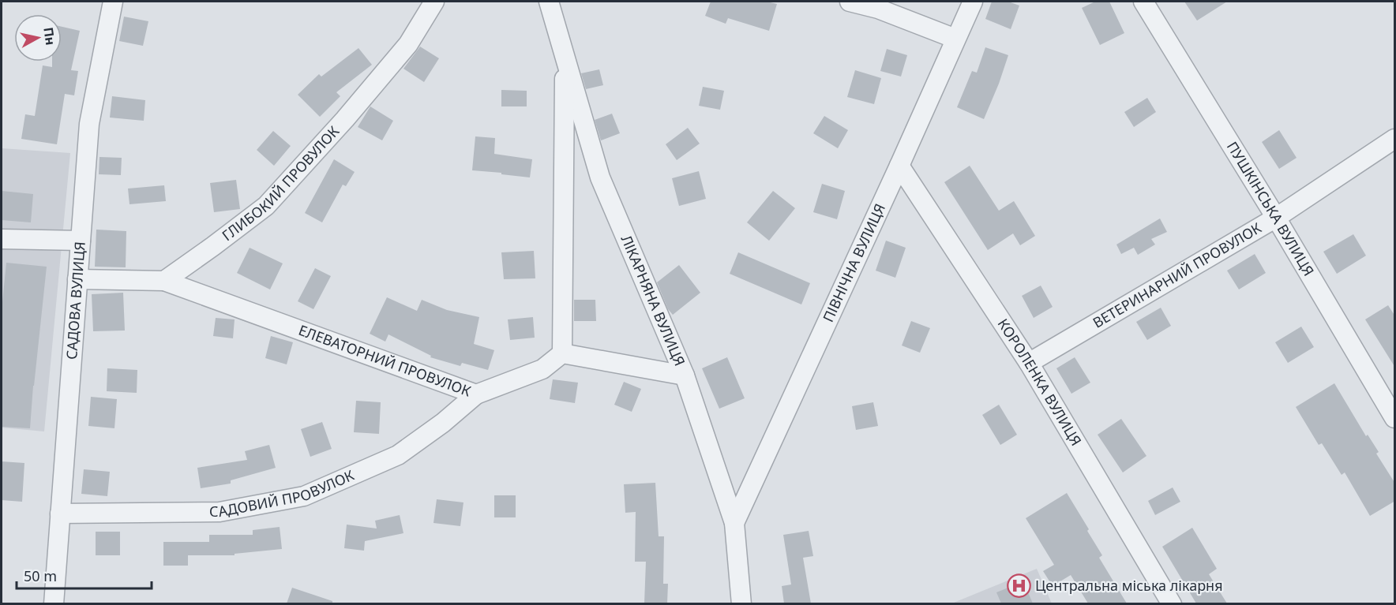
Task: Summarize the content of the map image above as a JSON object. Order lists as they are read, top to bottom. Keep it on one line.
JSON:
{"streets":{"street":["ГЛИБОКИЙ ПРОВУЛОК","ПУШКІНСЬКА ВУЛИЦЯ","ПІВНІЧНА ВУЛИЦЯ","ВЕТЕРИНАРНИЙ ПРОВУЛОК","ЛІКАРНЯНА ВУЛИЦЯ","САДОВА ВУЛИЦЯ","ЕЛЕВАТОРНИЙ ПРОВУЛОК","КОРОЛЕНКА ВУЛИЦЯ","САДОВИЙ ПРОВУЛОК"]},"crossings":[["ГЛИБОКИЙ ПРОВУЛОК","ЕЛЕВАТОРНИЙ ПРОВУЛОК"],["ПУШКІНСЬКА ВУЛИЦЯ","ВЕТЕРИНАРНИЙ ПРОВУЛОК"],["ПІВНІЧНА ВУЛИЦЯ","ЛІКАРНЯНА ВУЛИЦЯ"],["ПІВНІЧНА ВУЛИЦЯ","КОРОЛЕНКА ВУЛИЦЯ"],["ВЕТЕРИНАРНИЙ ПРОВУЛОК","КОРОЛЕНКА ВУЛИЦЯ"],["САДОВА ВУЛИЦЯ","САДОВИЙ ПРОВУЛОК"],["ЕЛЕВАТОРНИЙ ПРОВУЛОК","САДОВИЙ ПРОВУЛОК"]],"places":{"hospital":["Центральна міська лікарня"]},"scale_bar":"50 m","north":"right"}
